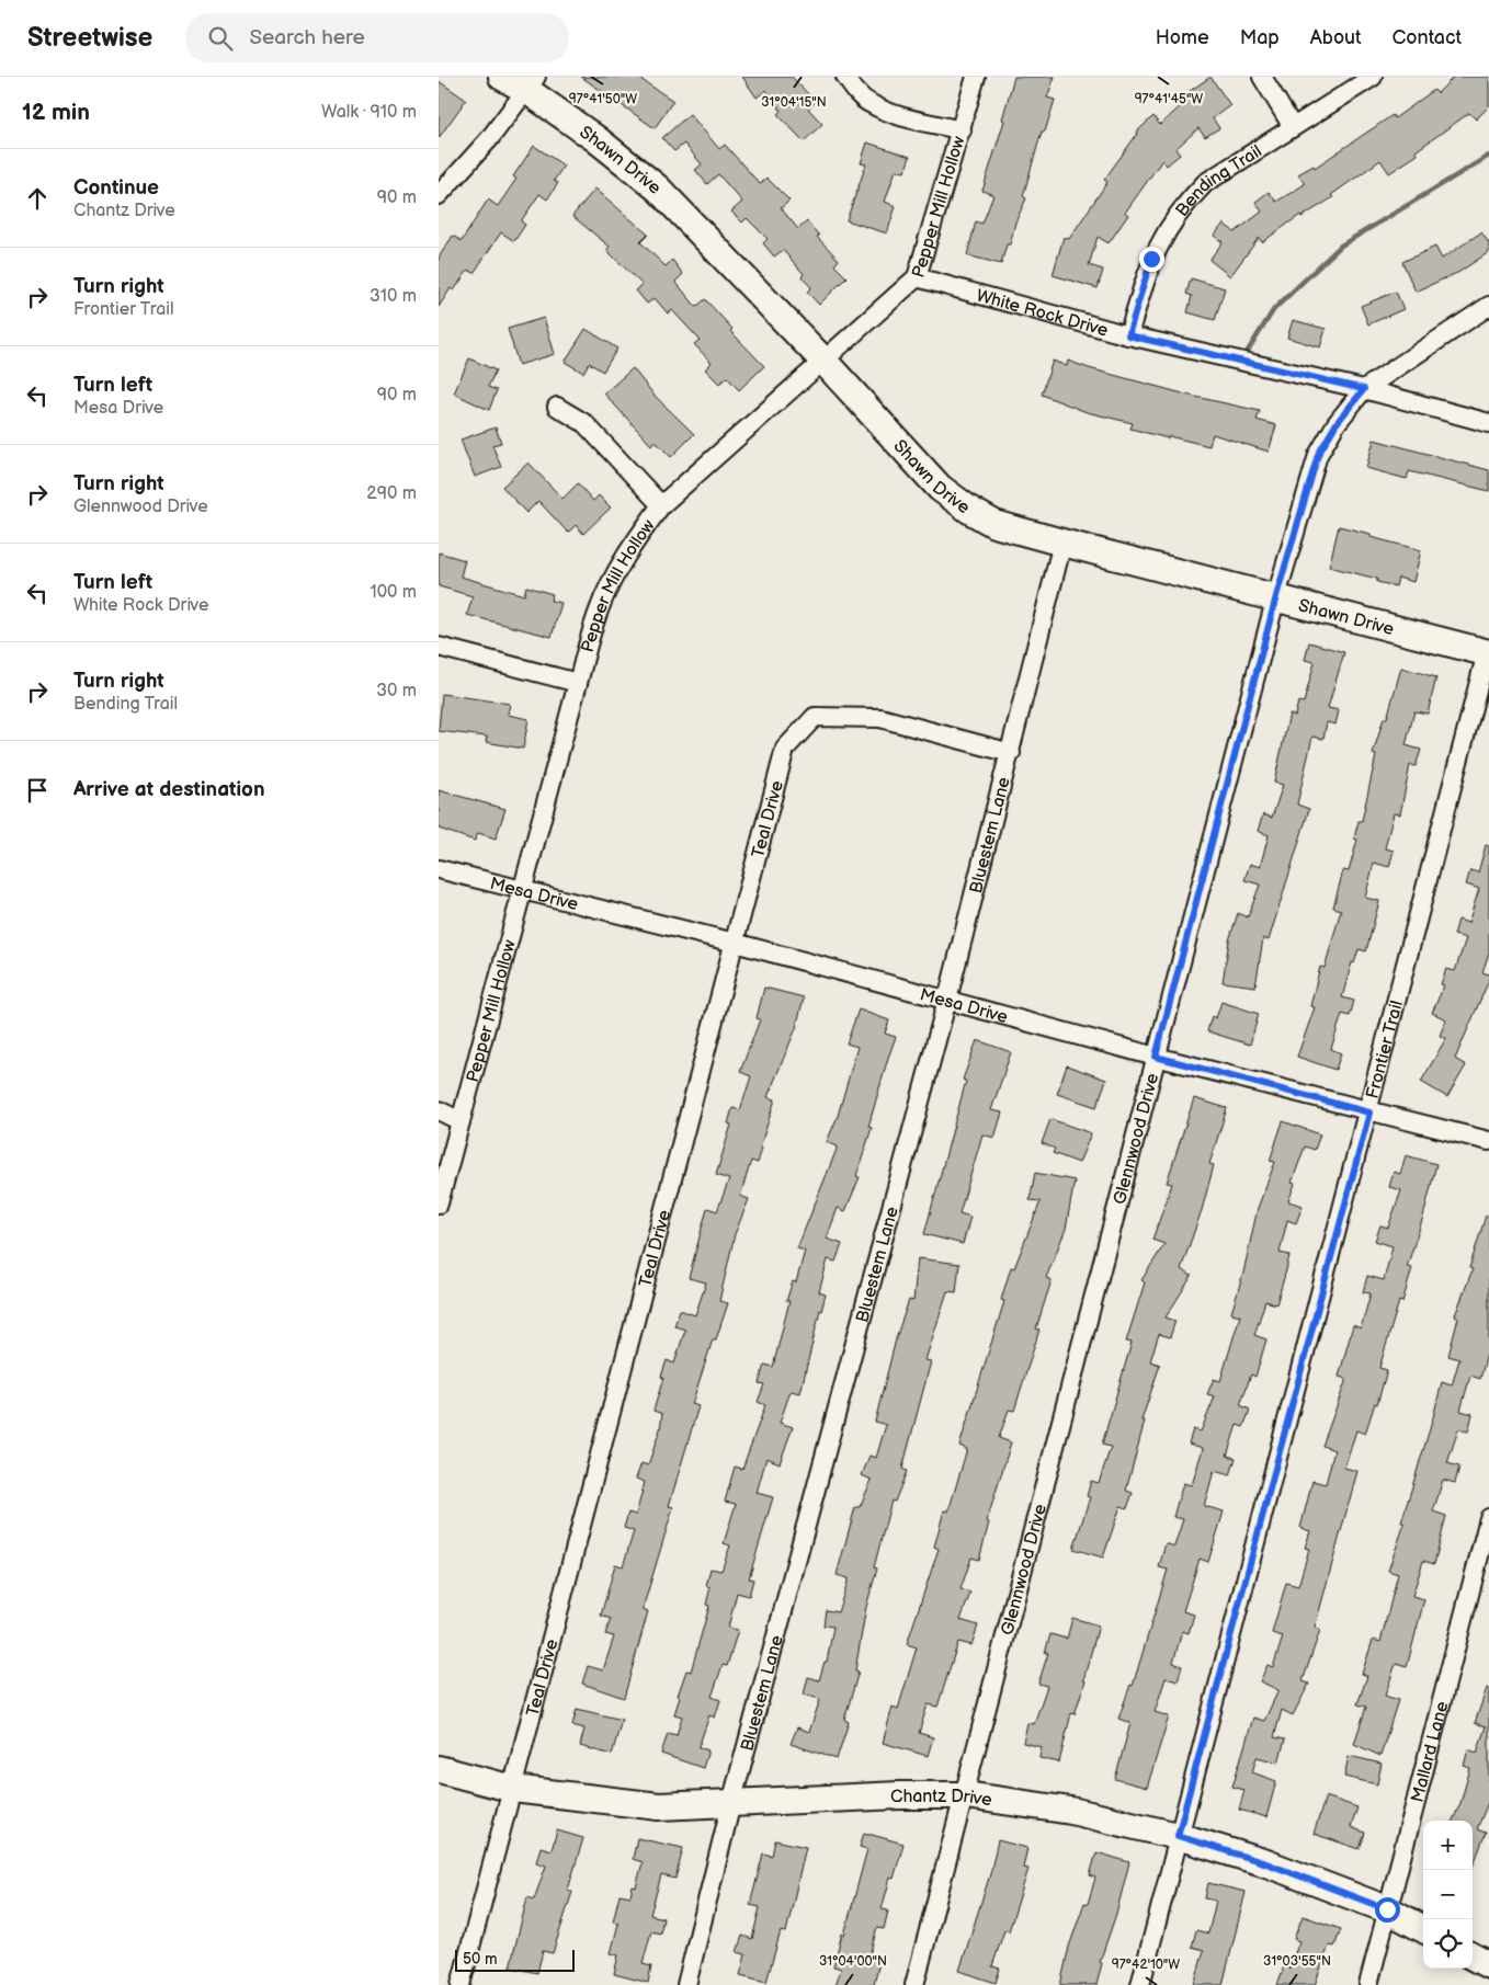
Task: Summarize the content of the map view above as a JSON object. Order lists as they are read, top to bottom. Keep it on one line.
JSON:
{"streets":{"street":["Shawn Drive","Bending Trail","Pepper Mill Hollow","White Rock Drive","Teal Drive","Bluestem Lane","Mesa Drive","Frontier Trail","Glennwood Drive","Mallard Lane","Chantz Drive"]},"crossings":[["Shawn Drive","Pepper Mill Hollow"],["Shawn Drive","Bluestem Lane"],["Shawn Drive","Frontier Trail"],["Shawn Drive","Glennwood Drive"],["Bending Trail","White Rock Drive"],["Pepper Mill Hollow","White Rock Drive"],["Pepper Mill Hollow","Mesa Drive"],["White Rock Drive","Glennwood Drive"],["Teal Drive","Bluestem Lane"],["Teal Drive","Mesa Drive"],["Teal Drive","Chantz Drive"],["Bluestem Lane","Mesa Drive"],["Bluestem Lane","Chantz Drive"],["Mesa Drive","Frontier Trail"],["Mesa Drive","Glennwood Drive"],["Frontier Trail","Chantz Drive"],["Glennwood Drive","Chantz Drive"],["Mallard Lane","Chantz Drive"]],"scale_bar":"50 m","page":{"header":"Streetwise","search":"Search here","nav":["Home","Map","About","Contact"],"heading":["12 min","Walk · 910 m"],"list":[["Continue","Chantz Drive","90 m"],["Turn right","Frontier Trail","310 m"],["Turn left","Mesa Drive","90 m"],["Turn right","Glennwood Drive","290 m"],["Turn left","White Rock Drive","100 m"],["Turn right","Bending Trail","30 m"],"Arrive at destination"],"map_buttons":["+","−"],"scale":"50 m"},"coordinates":["97°41'50\"W","97°41'45\"W","31°04'15\"N","31°04'00\"N","31°03'55\"N","97°42'10\"W"]}
